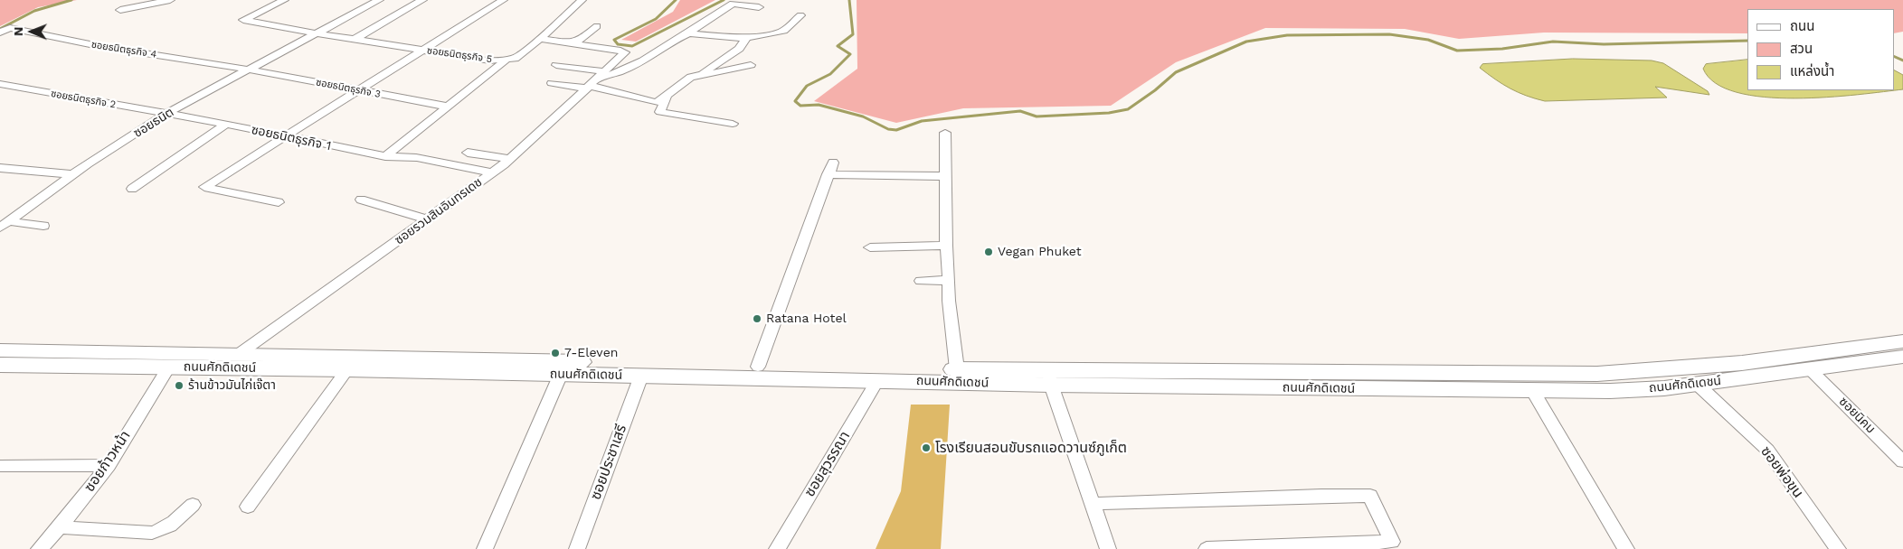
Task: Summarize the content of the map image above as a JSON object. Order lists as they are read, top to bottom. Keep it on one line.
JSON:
{"streets":{"main road":["ถนนศักดิเดชน์"],"street":["ซอยธนิตธุรกิจ 4","ซอยธนิตธุรกิจ 5","ซอยธนิตธุรกิจ 3","ซอยธนิตธุรกิจ 2","ซอยธนิต","ซอยธนิตธุรกิจ 1","ซอยรวมสินอินทรเดช","ซอยนิคม","ซอยก้าวหน้า","ซอยประชาเสรี","ซอยสุวรรณา","ซอยพ่อขุน"]},"crossings":[["ซอยธนิตธุรกิจ 4","ซอยธนิตธุรกิจ 3"],["ซอยธนิตธุรกิจ 4","ซอยธนิต"],["ซอยธนิตธุรกิจ 5","ซอยธนิต"],["ซอยธนิตธุรกิจ 3","ซอยธนิต"],["ซอยธนิตธุรกิจ 2","ซอยธนิต"],["ซอยธนิตธุรกิจ 2","ซอยธนิตธุรกิจ 1"],["ซอยธนิต","ซอยธนิตธุรกิจ 1"],["ซอยธนิตธุรกิจ 1","ซอยรวมสินอินทรเดช"],["ซอยรวมสินอินทรเดช","ถนนศักดิเดชน์"],["ถนนศักดิเดชน์","ซอยนิคม"],["ถนนศักดิเดชน์","ซอยก้าวหน้า"],["ถนนศักดิเดชน์","ซอยประชาเสรี"],["ถนนศักดิเดชน์","ซอยสุวรรณา"],["ถนนศักดิเดชน์","ซอยพ่อขุน"]],"places":["Vegan Phuket","Ratana Hotel","7-Eleven","ร้านข้าวมันไก่เจ๊ตา","โรงเรียนสอนขับรถแอดวานซ์ภูเก็ต"],"legend":["ถนน","สวน","แหล่งน้ำ"],"north":"left"}
